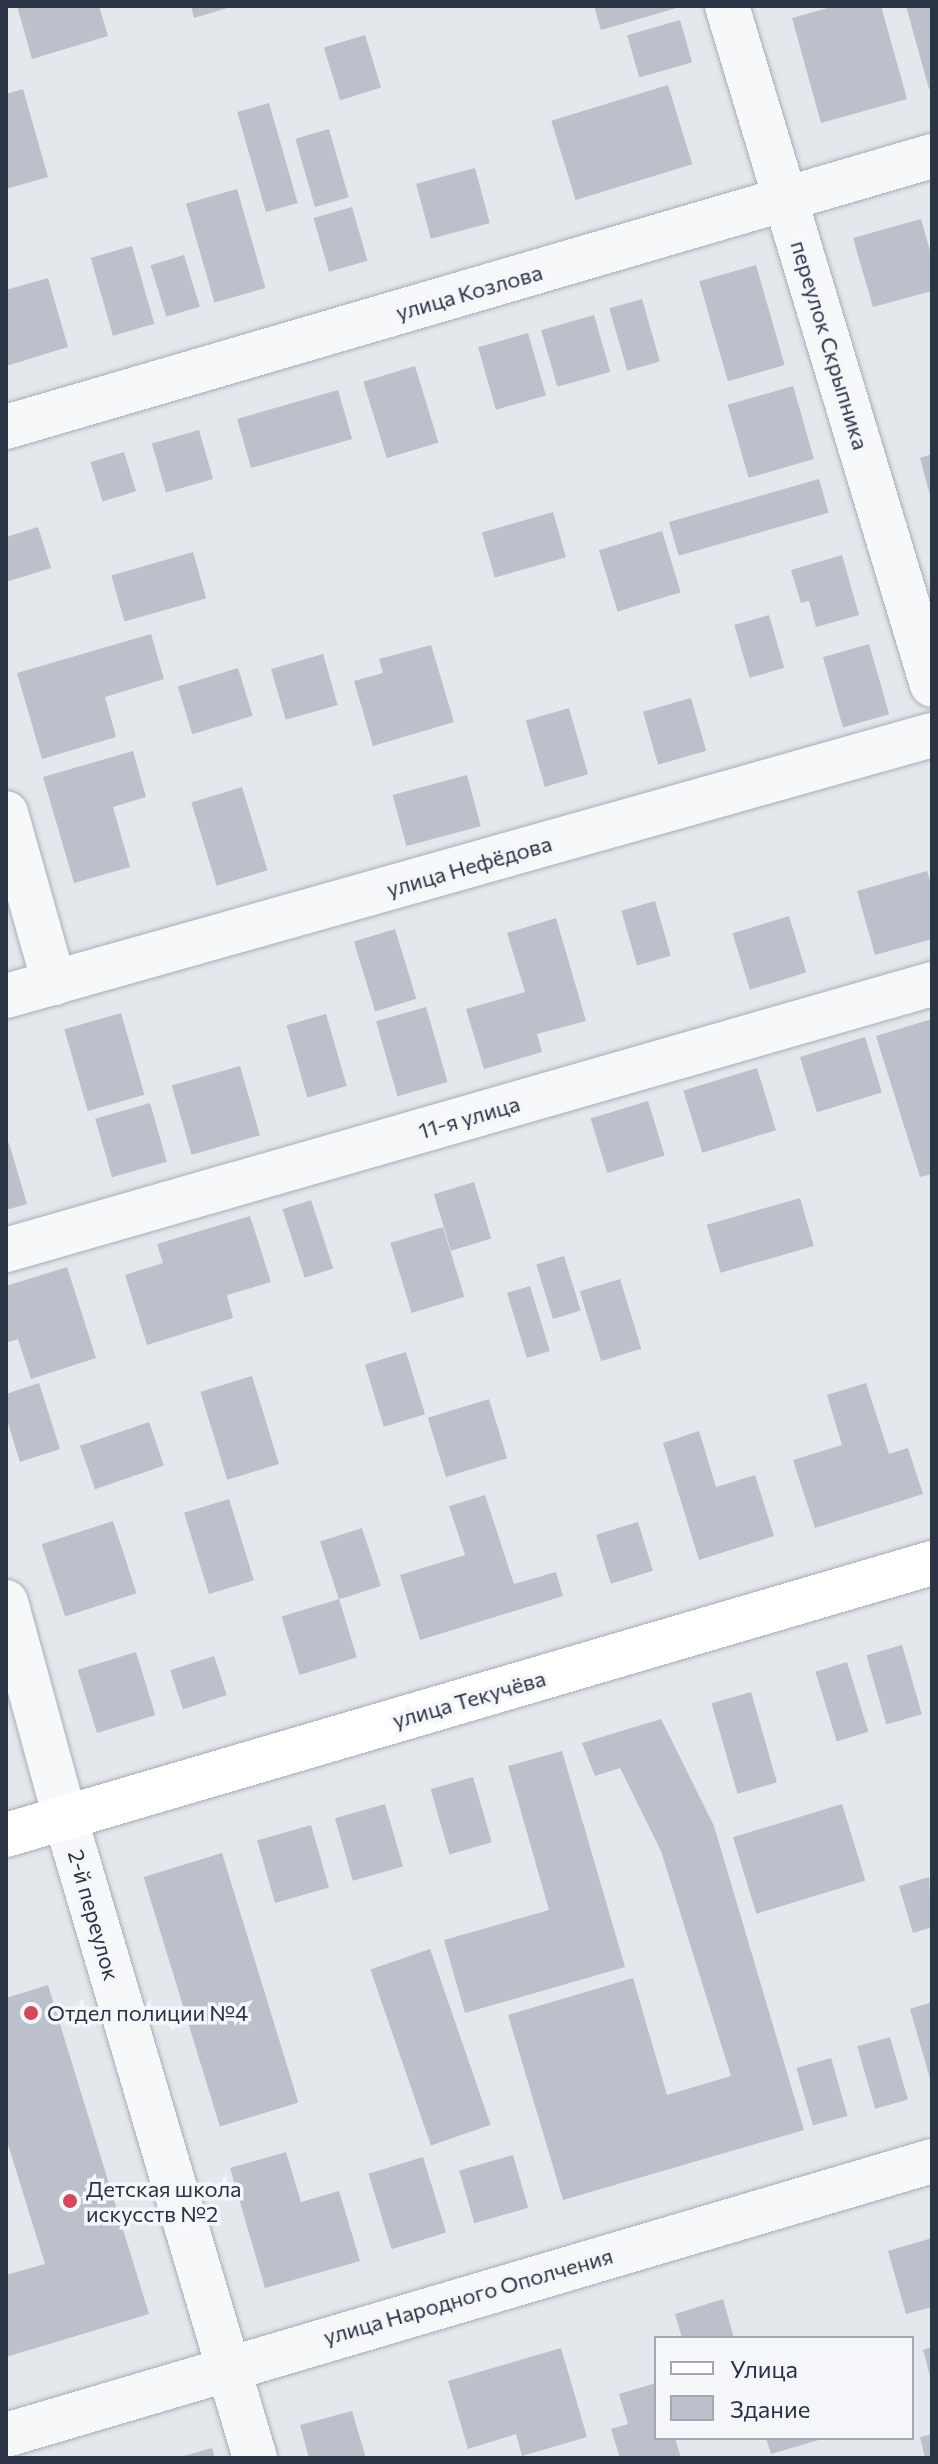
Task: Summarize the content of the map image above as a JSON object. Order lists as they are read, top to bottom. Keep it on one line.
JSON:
{"streets":{"main road":["улица Текучёва"],"street":["улица Козлова","переулок Скрыпника","улица Нефёдова","11-я улица","2-й переулок","улица Народного Ополчения"]},"crossings":[["улица Козлова","переулок Скрыпника"],["улица Текучёва","2-й переулок"],["2-й переулок","улица Народного Ополчения"]],"places":["Отдел полиции №4","Детская школа искусств №2"],"legend":["Улица","Здание"]}
